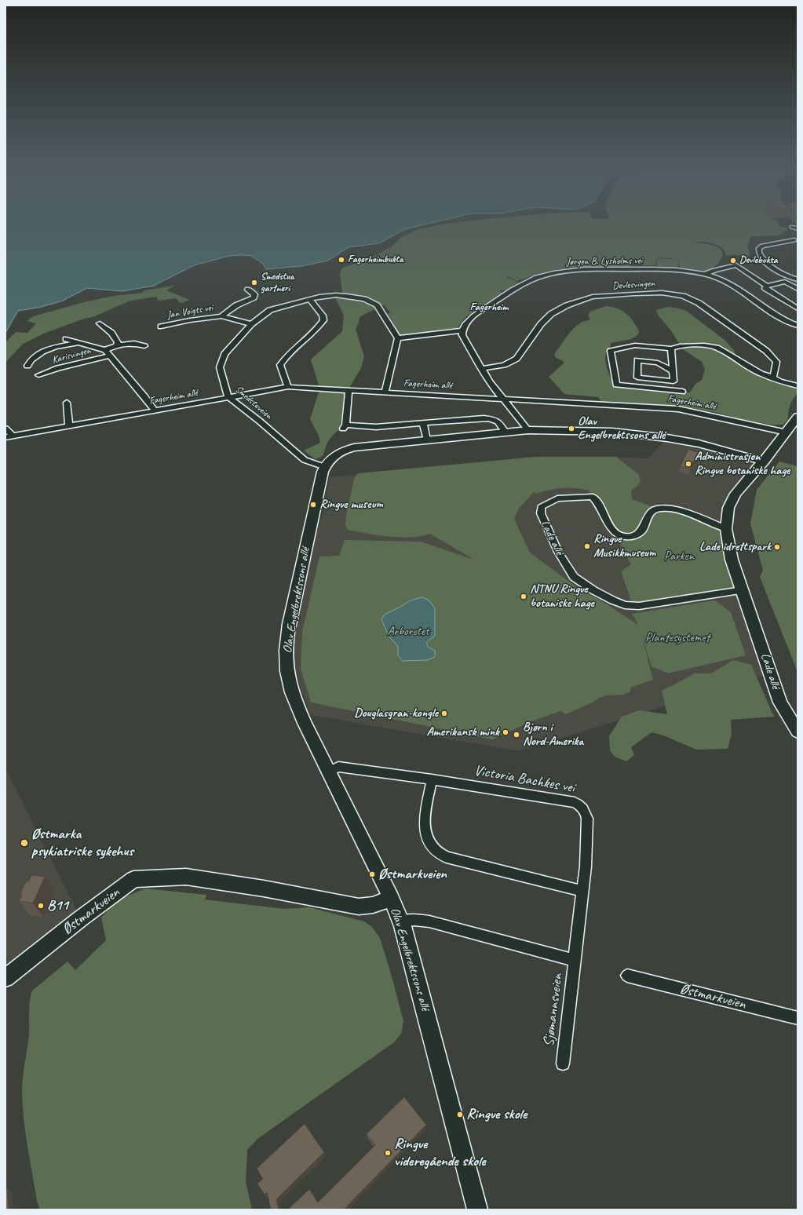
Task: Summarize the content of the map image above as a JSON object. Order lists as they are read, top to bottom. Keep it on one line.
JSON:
{"streets":{"street":["Jørgen B. Lysholms vei","Devlesvingen","Jan Voigts vei","Karisvingen","Fagerheim allé","Smedstuveien","Lade allé","Olav Engelbrektssons allé","Victoria Bachkes vei","Østmarkveien","Sjømannsveien"]},"crossings":[["Jan Voigts vei","Smedstuveien"],["Karisvingen","Fagerheim allé"],["Fagerheim allé","Smedstuveien"],["Fagerheim allé","Lade allé"],["Smedstuveien","Olav Engelbrektssons allé"],["Lade allé","Olav Engelbrektssons allé"],["Olav Engelbrektssons allé","Victoria Bachkes vei"],["Olav Engelbrektssons allé","Østmarkveien"],["Victoria Bachkes vei","Sjømannsveien"]],"districts":["Fagerheim"],"parks":["Parken","Arboretet","Plantesystemet"],"places":["Fagerheimbukta","Devlebukta","Smedstua gartneri","Olav Engelbrektssons allé","Administrasjon Ringve botaniske hage","Ringve museum","Ringve Musikkmuseum","Lade idrettspark","NTNU Ringve botaniske hage","Douglasgran-kongle","Amerikansk mink","Bjørn i Nord-Amerika","Østmarka psykiatriske sykehus","Østmarkveien","B11","Ringve skole","Ringve videregående skole"]}
